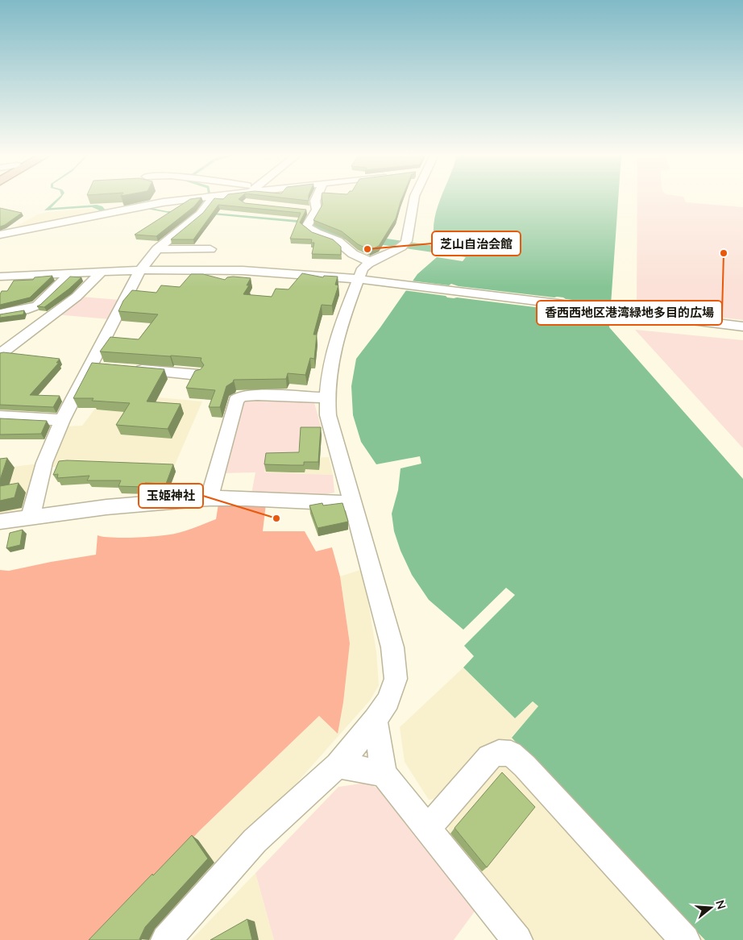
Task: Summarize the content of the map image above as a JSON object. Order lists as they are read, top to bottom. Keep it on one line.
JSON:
{"places":["芝山自治会館","香西西地区港湾緑地多目的広場","玉姫神社"],"north":"right"}
